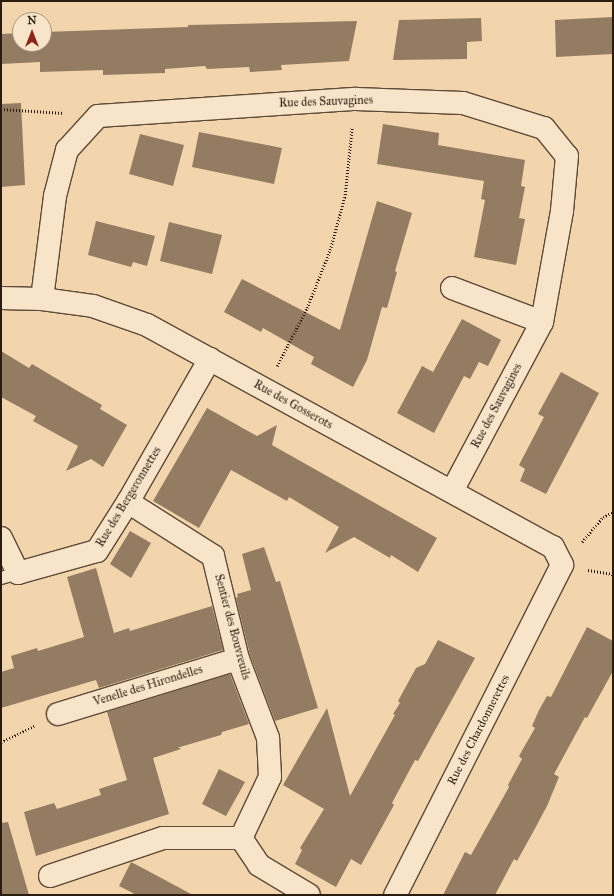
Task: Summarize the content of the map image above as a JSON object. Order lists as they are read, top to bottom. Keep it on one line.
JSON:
{"streets":{"street":["Rue des Sauvagines","Rue des Gosserots","Rue des Bergeronnettes","Sentier des Bouvreuils","Venelle des Hirondelles","Rue des Chardonnerettes"]},"crossings":[["Rue des Sauvagines","Rue des Gosserots"],["Rue des Gosserots","Rue des Bergeronnettes"],["Rue des Gosserots","Rue des Chardonnerettes"],["Rue des Bergeronnettes","Sentier des Bouvreuils"],["Sentier des Bouvreuils","Venelle des Hirondelles"]],"north":"top"}
